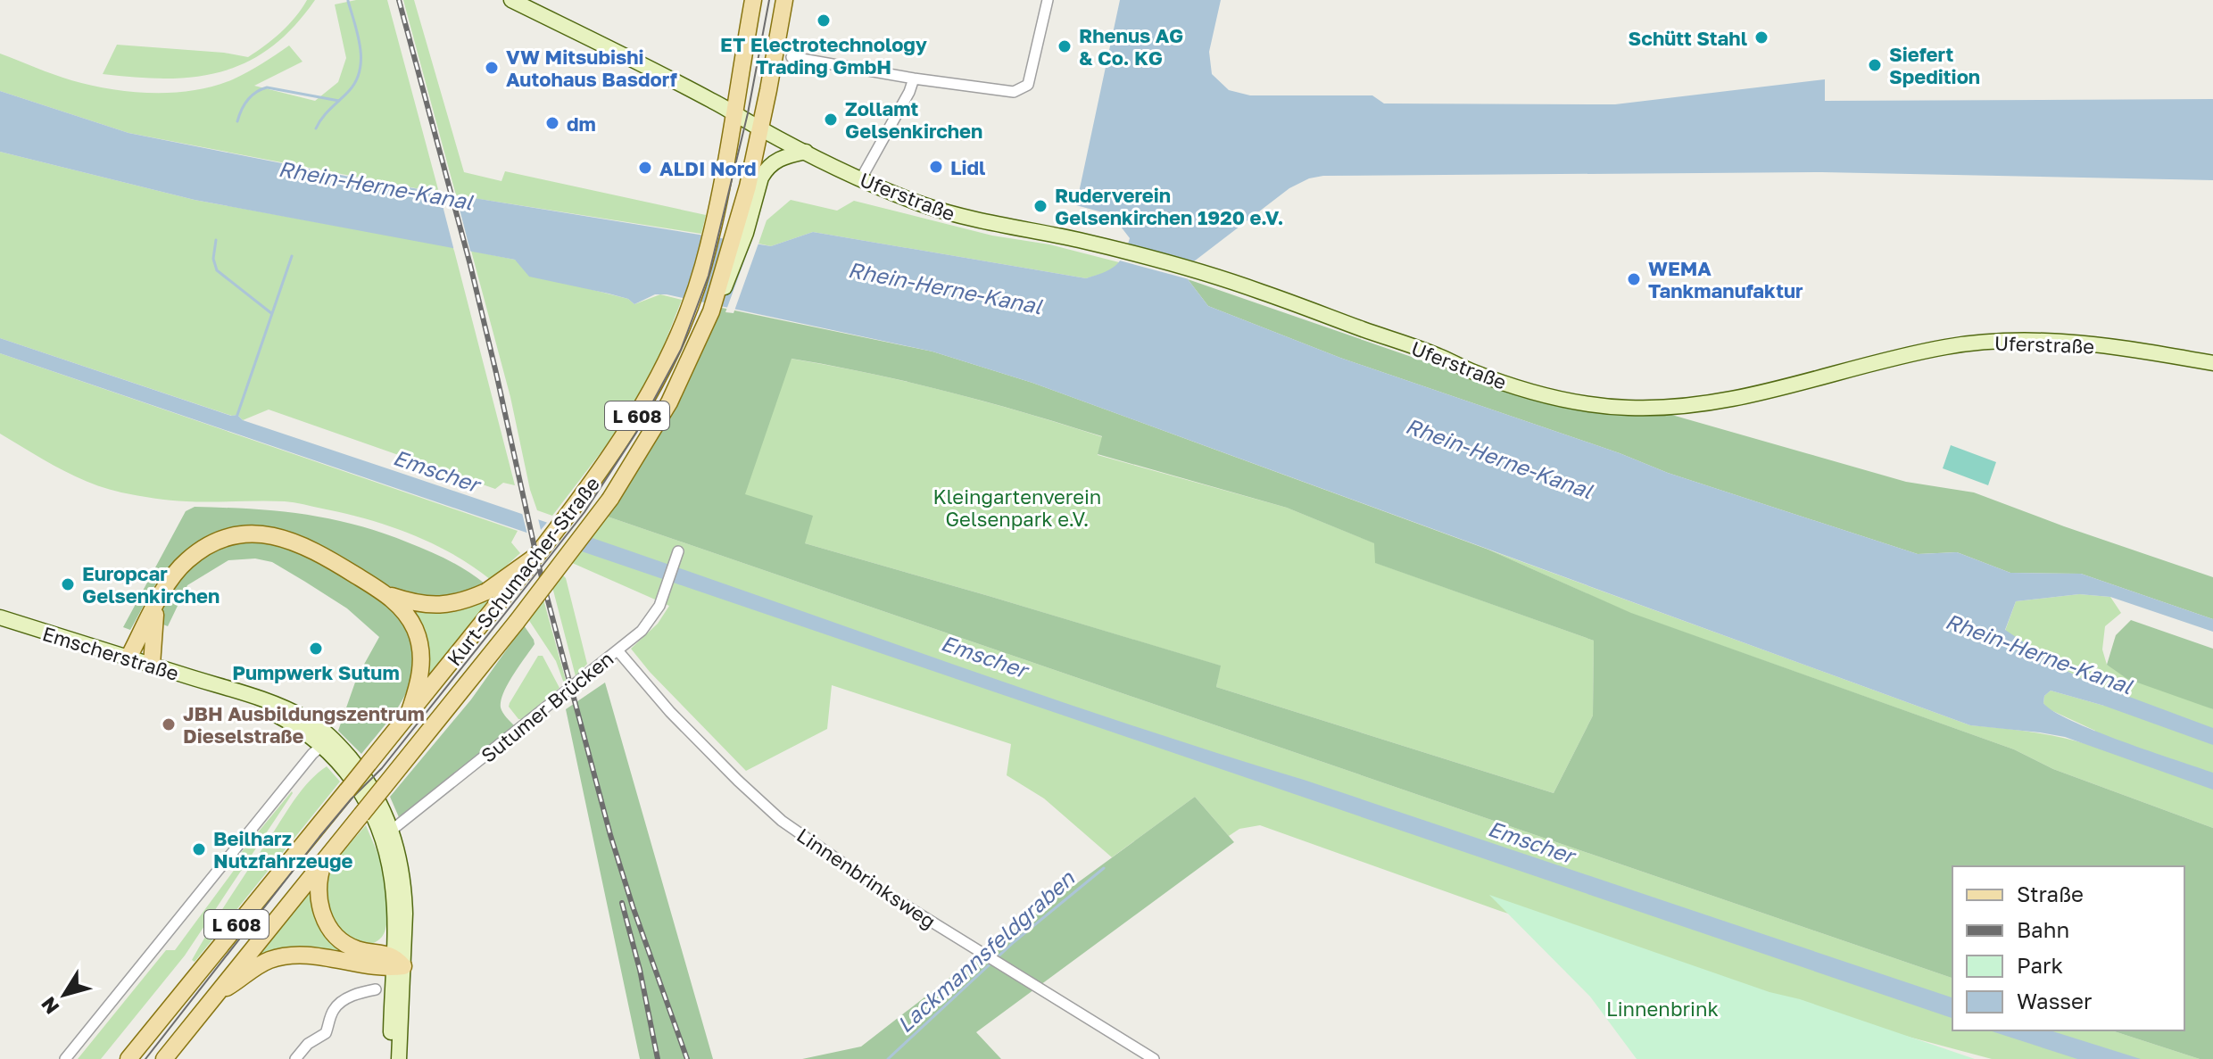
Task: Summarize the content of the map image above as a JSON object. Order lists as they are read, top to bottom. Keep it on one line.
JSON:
{"streets":{"main road":["Uferstraße","L 608","Kurt-Schumacher-Straße","Emscherstraße"],"street":["Sutumer Brücken","Linnenbrinksweg"]},"crossings":[["Uferstraße","Kurt-Schumacher-Straße"],["L 608","Kurt-Schumacher-Straße"],["L 608","Emscherstraße"],["Emscherstraße","Sutumer Brücken"],["Sutumer Brücken","Linnenbrinksweg"]],"water":["Rhein-Herne-Kanal","Emscher","Lackmannsfeldgraben"],"parks":["Kleingartenverein Gelsenpark e.V.","Linnenbrink"],"places":["ET Electrotechnology Trading GmbH","Schütt Stahl","Rhenus AG & Co. KG","Siefert Spedition","VW Mitsubishi Autohaus Basdorf","Zollamt Gelsenkirchen","dm","Lidl","ALDI Nord","Ruderverein Gelsenkirchen 1920 e.V.","WEMA Tankmanufaktur","Europcar Gelsenkirchen","Pumpwerk Sutum","JBH Ausbildungszentrum Dieselstraße","Beilharz Nutzfahrzeuge"],"legend":["Straße","Bahn","Park","Wasser"],"north":"bottom left"}
